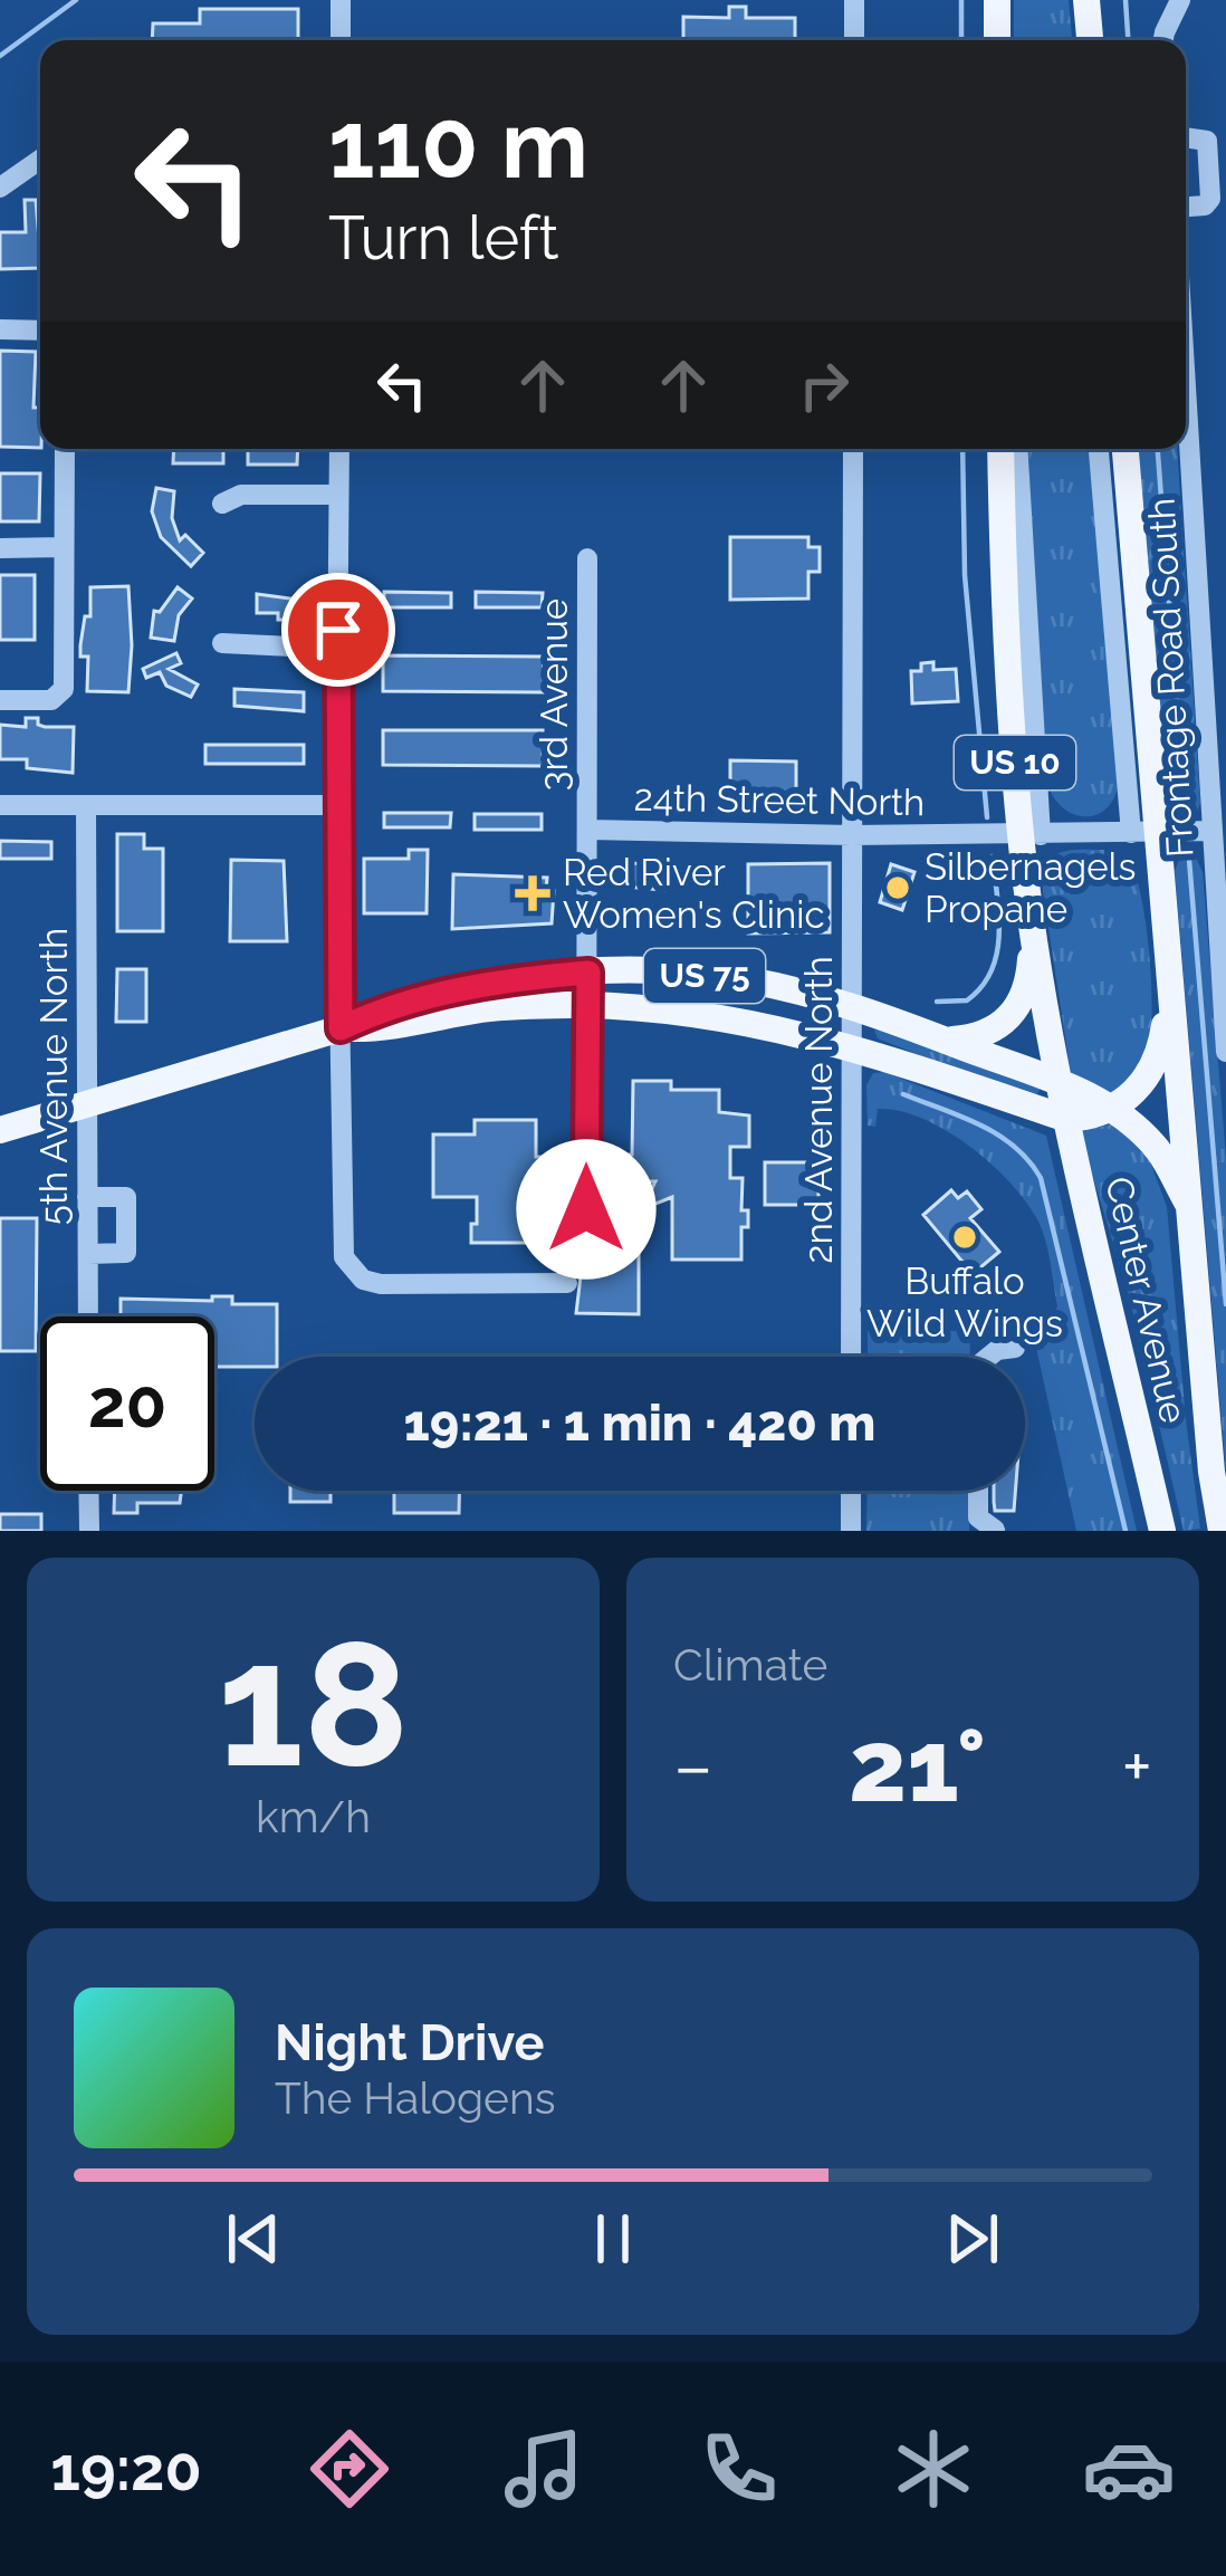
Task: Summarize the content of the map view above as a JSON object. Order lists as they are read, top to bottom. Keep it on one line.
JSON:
{"streets":{"main road":["US 10","US 75","Center Avenue"],"street":["Frontage Road South","3rd Avenue","24th Street North","5th Avenue North","2nd Avenue North"]},"crossings":[["Frontage Road South","24th Street North"],["3rd Avenue","24th Street North"],["3rd Avenue","US 75"],["US 10","24th Street North"],["US 10","US 75"],["US 10","Center Avenue"],["24th Street North","2nd Avenue North"],["24th Street North","Center Avenue"],["US 75","5th Avenue North"],["US 75","2nd Avenue North"],["US 75","Center Avenue"]],"places":{"other":["Silbernagels Propane","Buffalo Wild Wings"],"health":["Red River Women's Clinic"]},"page":{"turn":["110 m","Turn left"],"limit":"20","trip":"19:21 · 1 min · 420 m","tile":[["18","km/h"],"Climate"],"heat":["−","21°","+"],"song":["Night Drive","The Halogens"],"tabs":"19:20"}}
